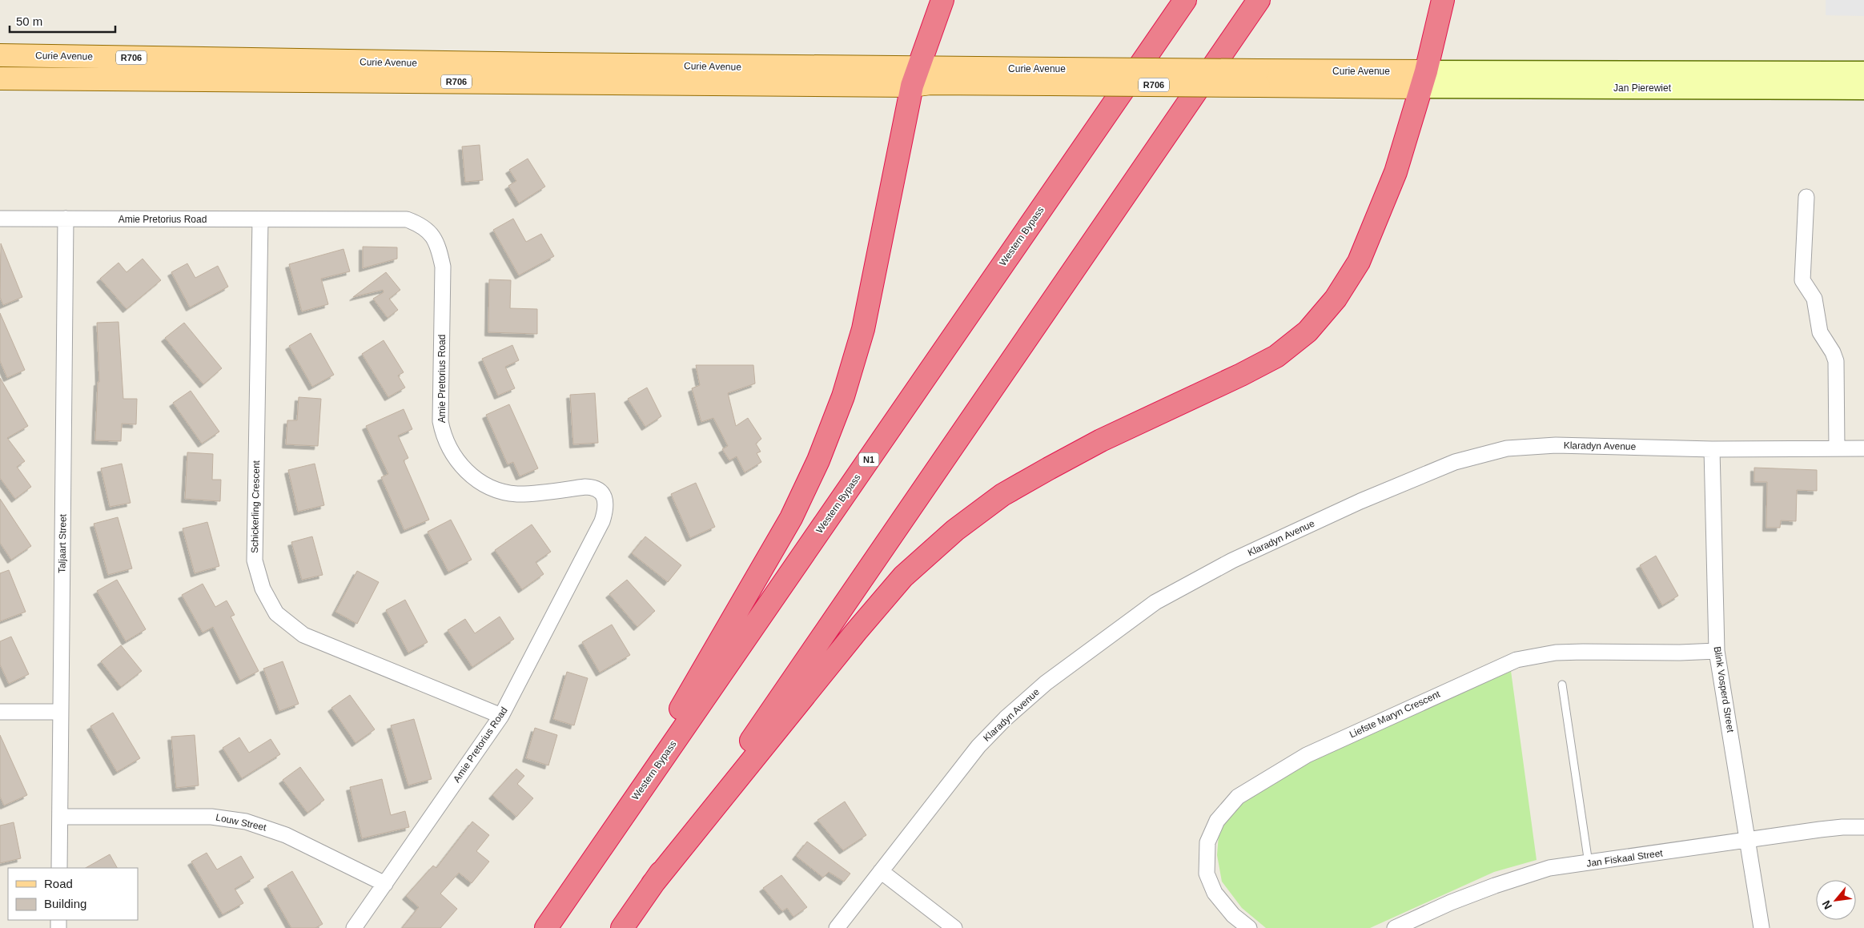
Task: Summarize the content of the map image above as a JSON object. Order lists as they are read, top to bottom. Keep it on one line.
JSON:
{"streets":{"highway":["Western Bypass","N1"],"main road":["Curie Avenue","R706","Jan Pierewiet"],"street":["Amie Pretorius Road","Klaradyn Avenue","Schickerling Crescent","Taljaart Street","Blink Vosperd Street","Liefste Maryn Crescent","Louw Street","Jan Fiskaal Street"]},"crossings":[["Curie Avenue","Jan Pierewiet"],["Amie Pretorius Road","Schickerling Crescent"],["Amie Pretorius Road","Taljaart Street"],["Amie Pretorius Road","Louw Street"],["Klaradyn Avenue","Blink Vosperd Street"],["Taljaart Street","Louw Street"],["Blink Vosperd Street","Liefste Maryn Crescent"],["Blink Vosperd Street","Jan Fiskaal Street"]],"legend":["Road","Building"],"scale_bar":"50 m","north":"bottom left"}
